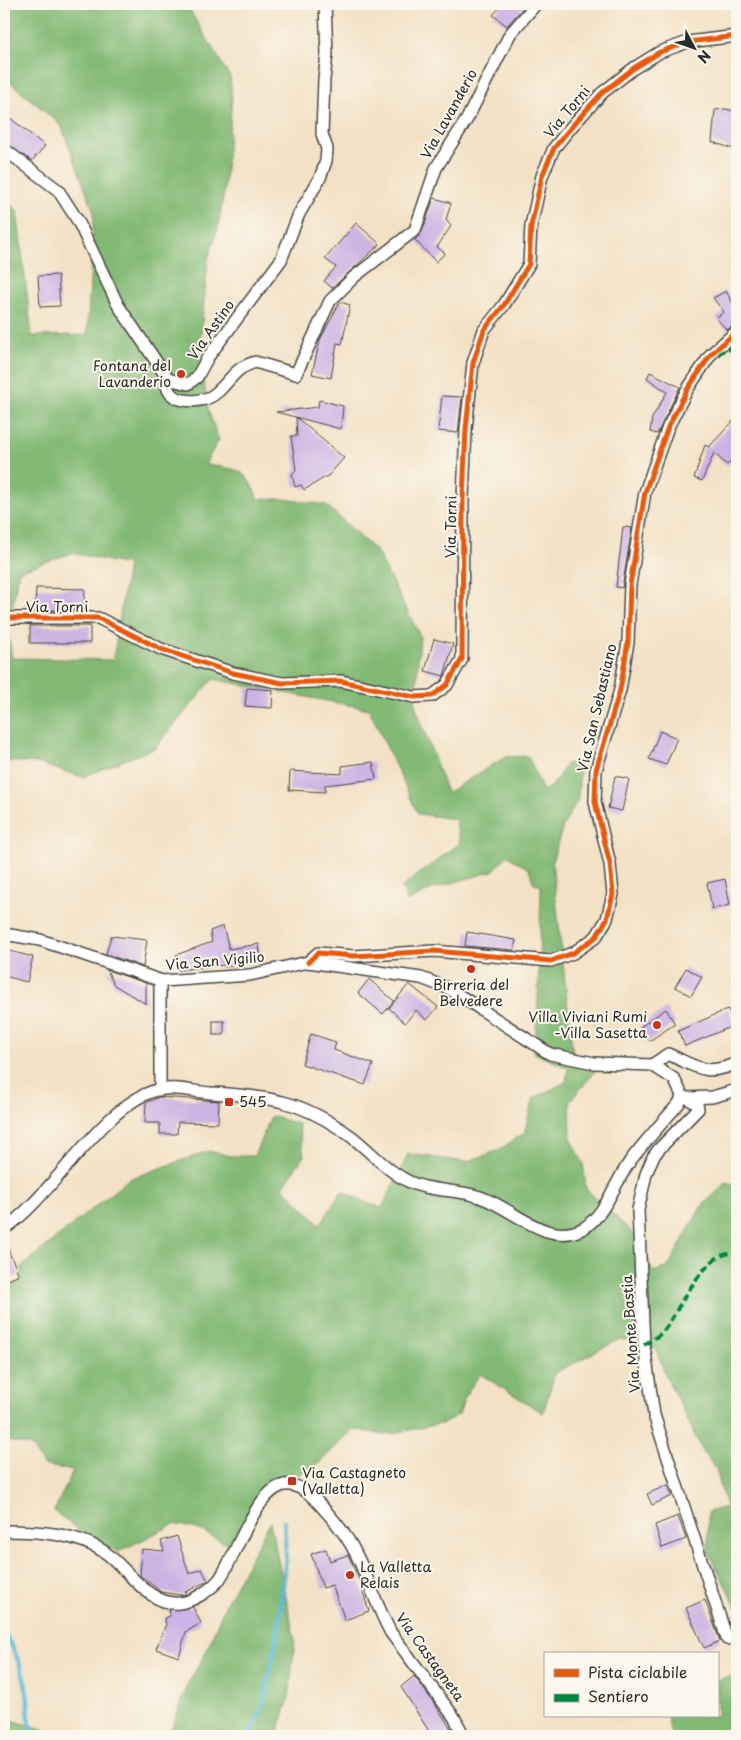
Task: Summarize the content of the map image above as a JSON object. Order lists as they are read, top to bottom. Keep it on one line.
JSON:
{"streets":{"street":["Via Torni","Via Lavanderio","Via Astino","Via San Sebastiano","Via San Vigilio","Via Monte Bastia","Via Castagneta"]},"crossings":[["Via Lavanderio","Via Astino"],["Via San Sebastiano","Via San Vigilio"]],"places":{"other":["Fontana del Lavanderio","Birreria del Belvedere","Villa Viviani Rumi -Villa Sasetta","La Valletta Relais"],"transit":["545","Via Castagneto (Valletta)"]},"legend":["Pista ciclabile","Sentiero"],"north":"bottom right"}
